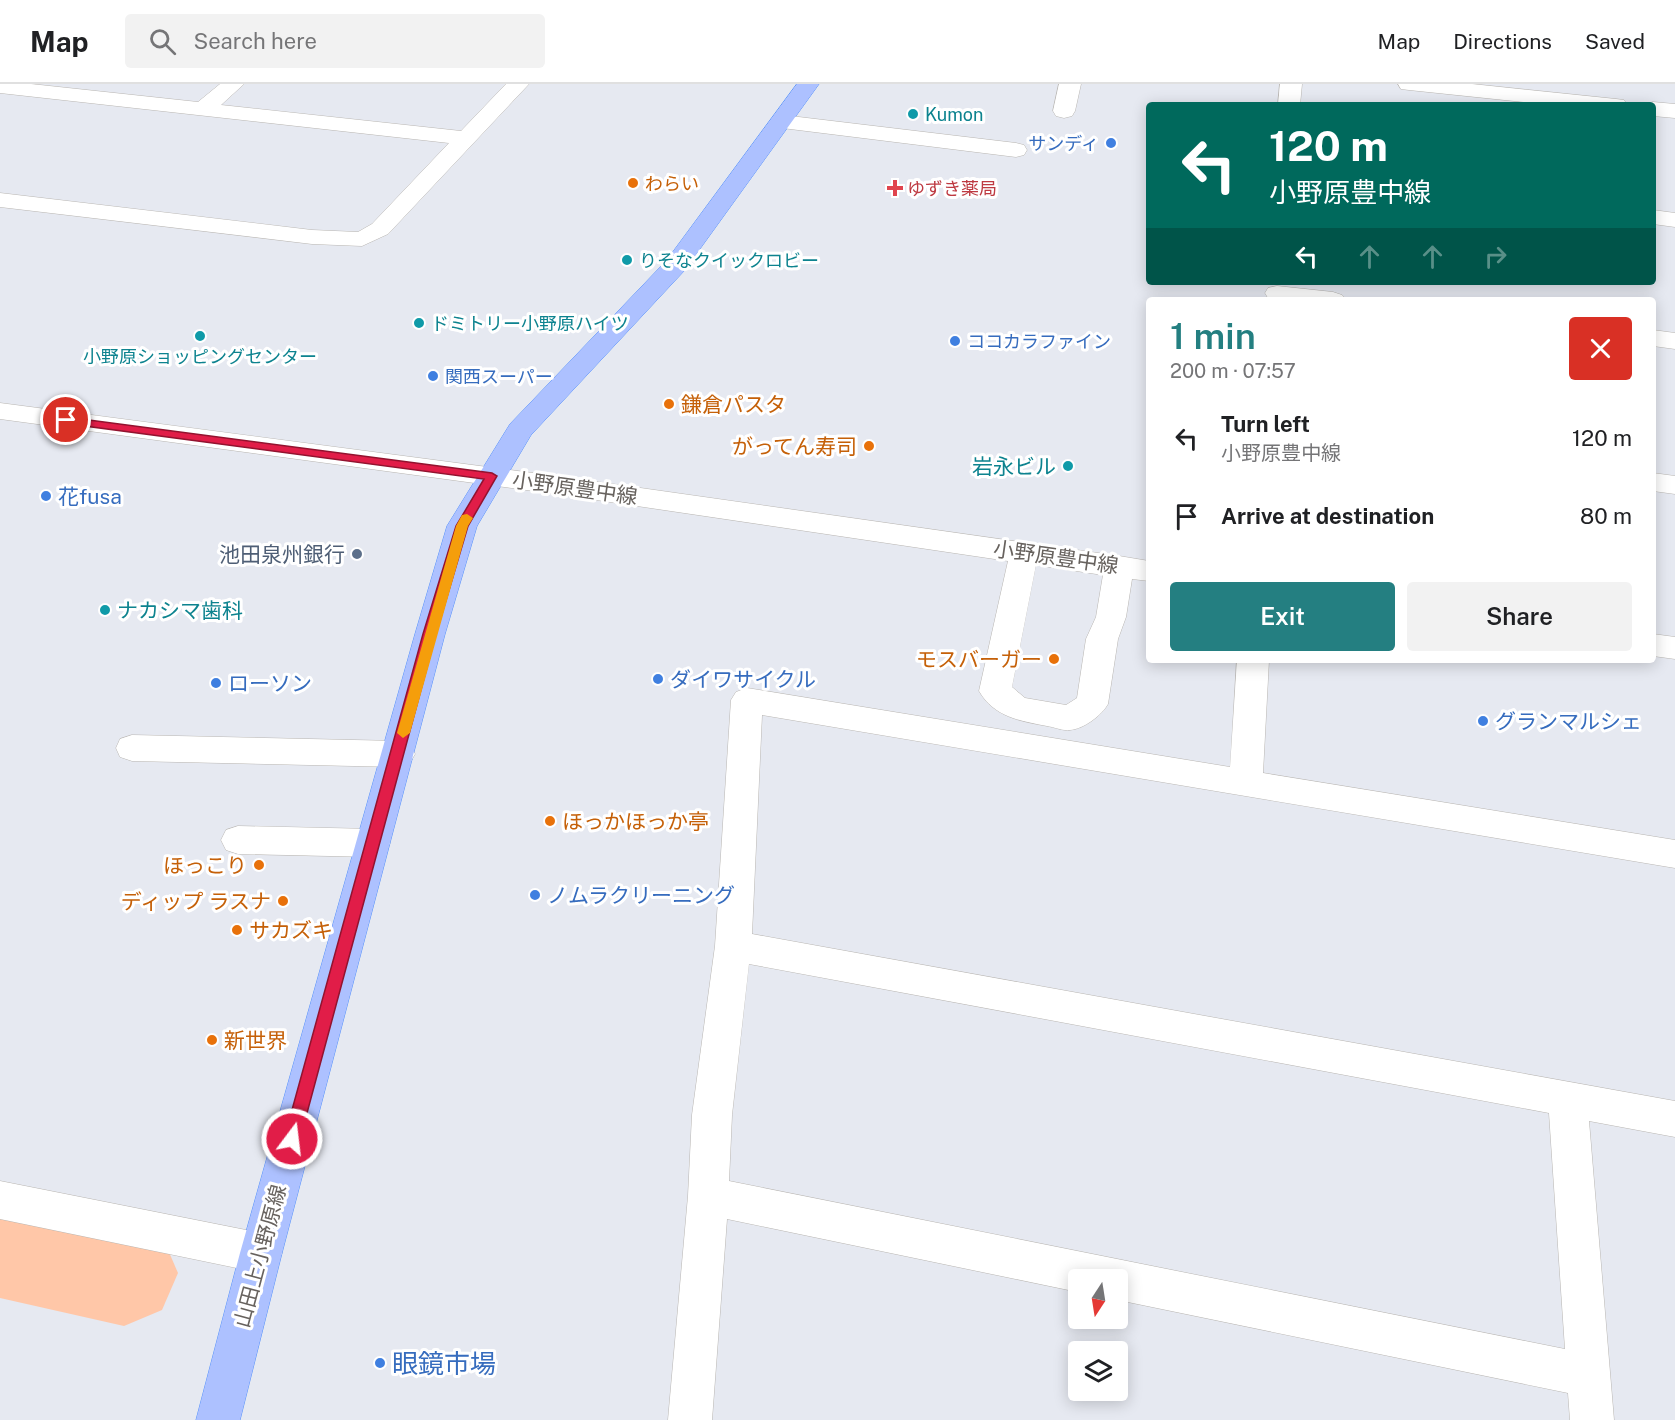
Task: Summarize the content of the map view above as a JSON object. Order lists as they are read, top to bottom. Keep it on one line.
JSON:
{"streets":{"main road":["山田上小野原線"],"street":["小野原豊中線"]},"crossings":[["小野原豊中線","山田上小野原線"]],"places":{"other":["Kumon","サンディ","わらい","りそなクイックロビー","ドミトリー小野原ハイツ","小野原ショッピングセンター","ココカラファイン","関西スーパー","鎌倉パスタ","がってん寿司","岩永ビル","花fusa","池田泉州銀行","ナカシマ歯科","モスバーガー","ダイワサイクル","ローソン","グランマルシェ","ほっかほっか亭","ほっこり","ノムラクリーニング","ディップ ラスナ","サカズキ","新世界","眼鏡市場"],"health":["ゆずき薬局"]},"north":"bottom","page":{"header":"Map","search":"Search here","nav":["Map","Directions","Saved"],"turn":["120 m","小野原豊中線"],"heading":["1 min","200 m · 07:57"],"list":[{"name":"Turn left","note":"小野原豊中線","value":"120 m"},{"name":"Arrive at destination","value":"80 m"}],"buttons":["Exit","Share"]}}
